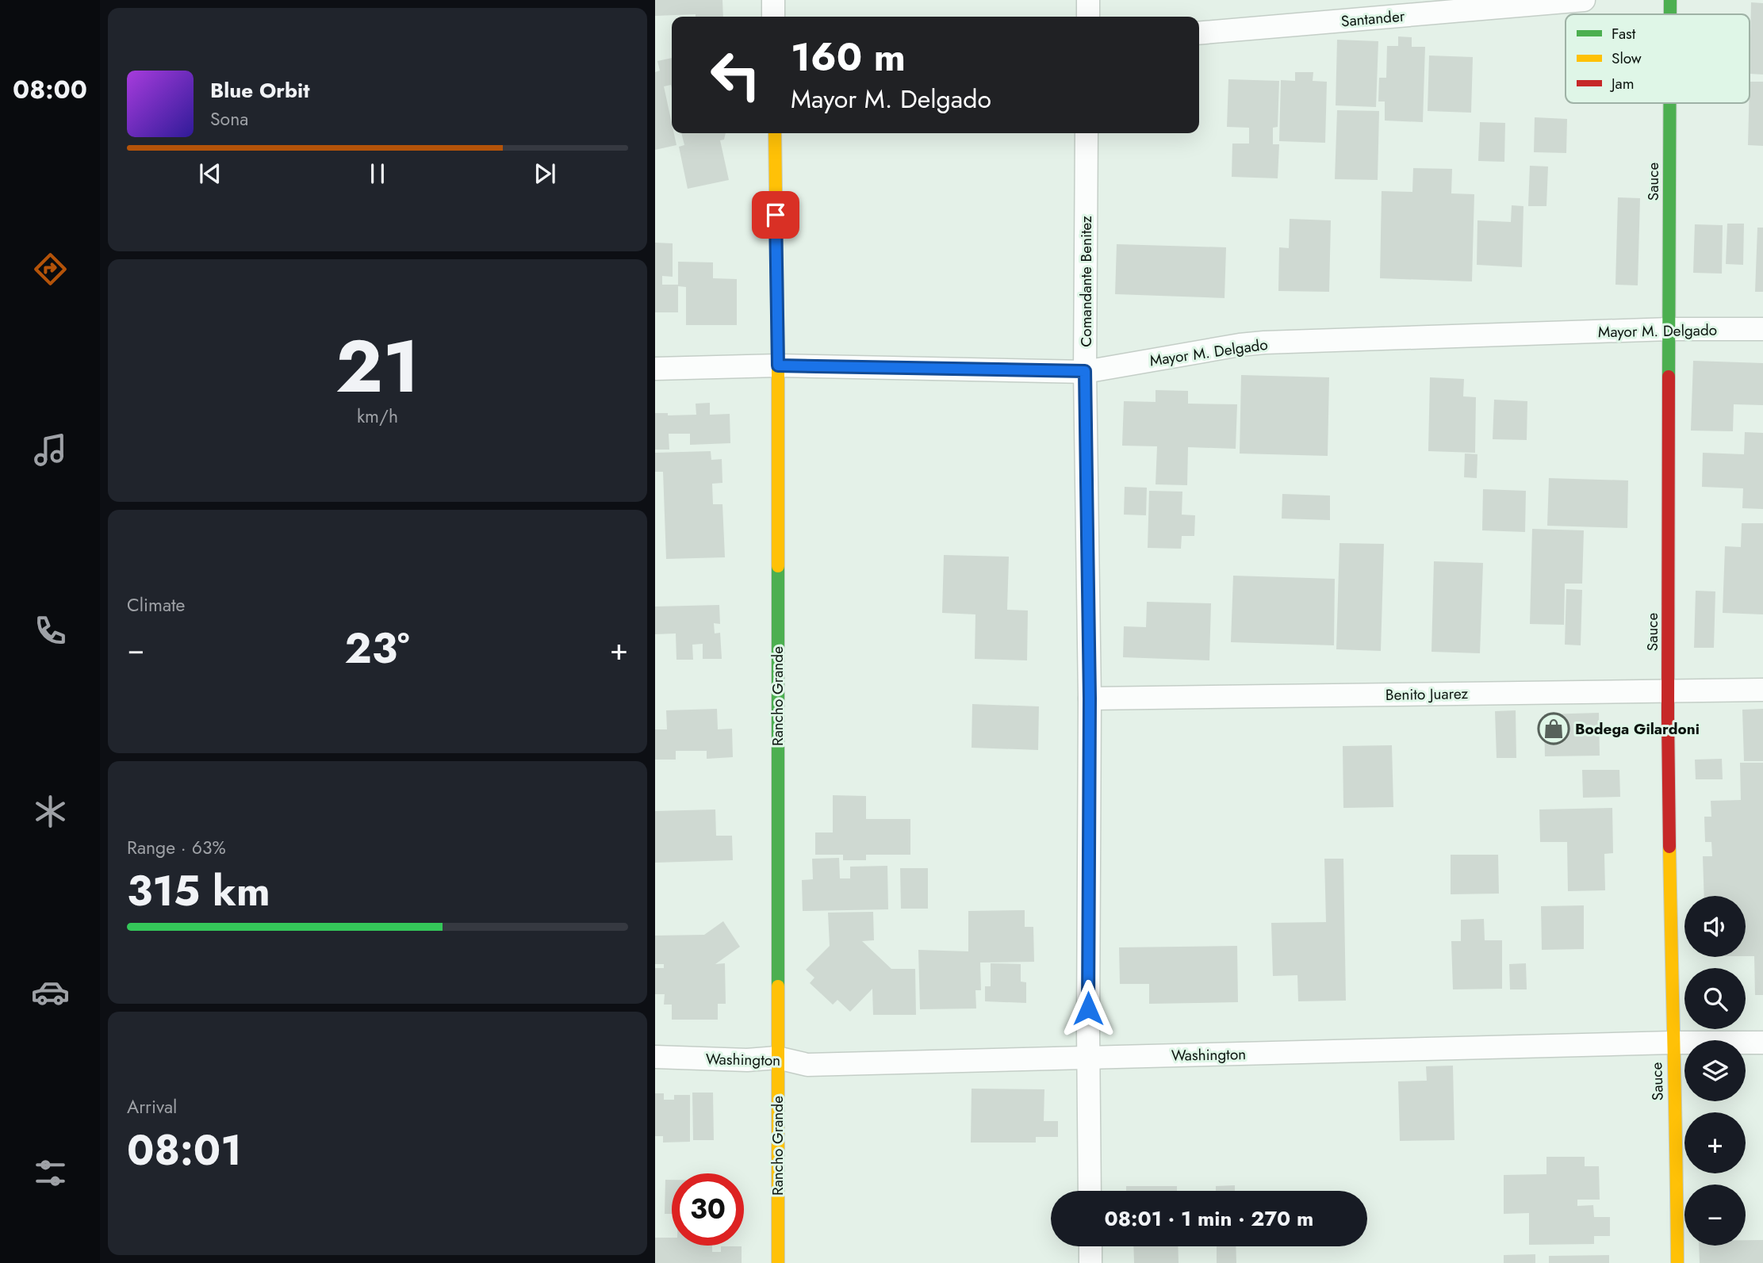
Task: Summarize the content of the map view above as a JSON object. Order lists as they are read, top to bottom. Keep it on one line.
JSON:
{"streets":{"street":["Santander","Sauce","Comandante Benitez","Mayor M. Delgado","Benito Juarez","Rancho Grande","Washington"]},"crossings":[["Sauce","Mayor M. Delgado"],["Sauce","Benito Juarez"],["Sauce","Washington"],["Comandante Benitez","Mayor M. Delgado"],["Comandante Benitez","Benito Juarez"],["Comandante Benitez","Washington"],["Mayor M. Delgado","Rancho Grande"],["Rancho Grande","Washington"]],"places":{"shop":["Bodega Gilardoni"]},"legend":["Fast","Slow","Jam"],"page":{"tabs":"08:00","turn":["160 m","Mayor M. Delgado"],"song":["Blue Orbit","Sona"],"tile":[["21","km/h"],"Climate",["Range · 63%","315 km"],["Arrival","08:01"]],"heat":["−","23°","+"],"map_buttons":["+","−"],"limit":"30","trip":"08:01 · 1 min · 270 m"}}
